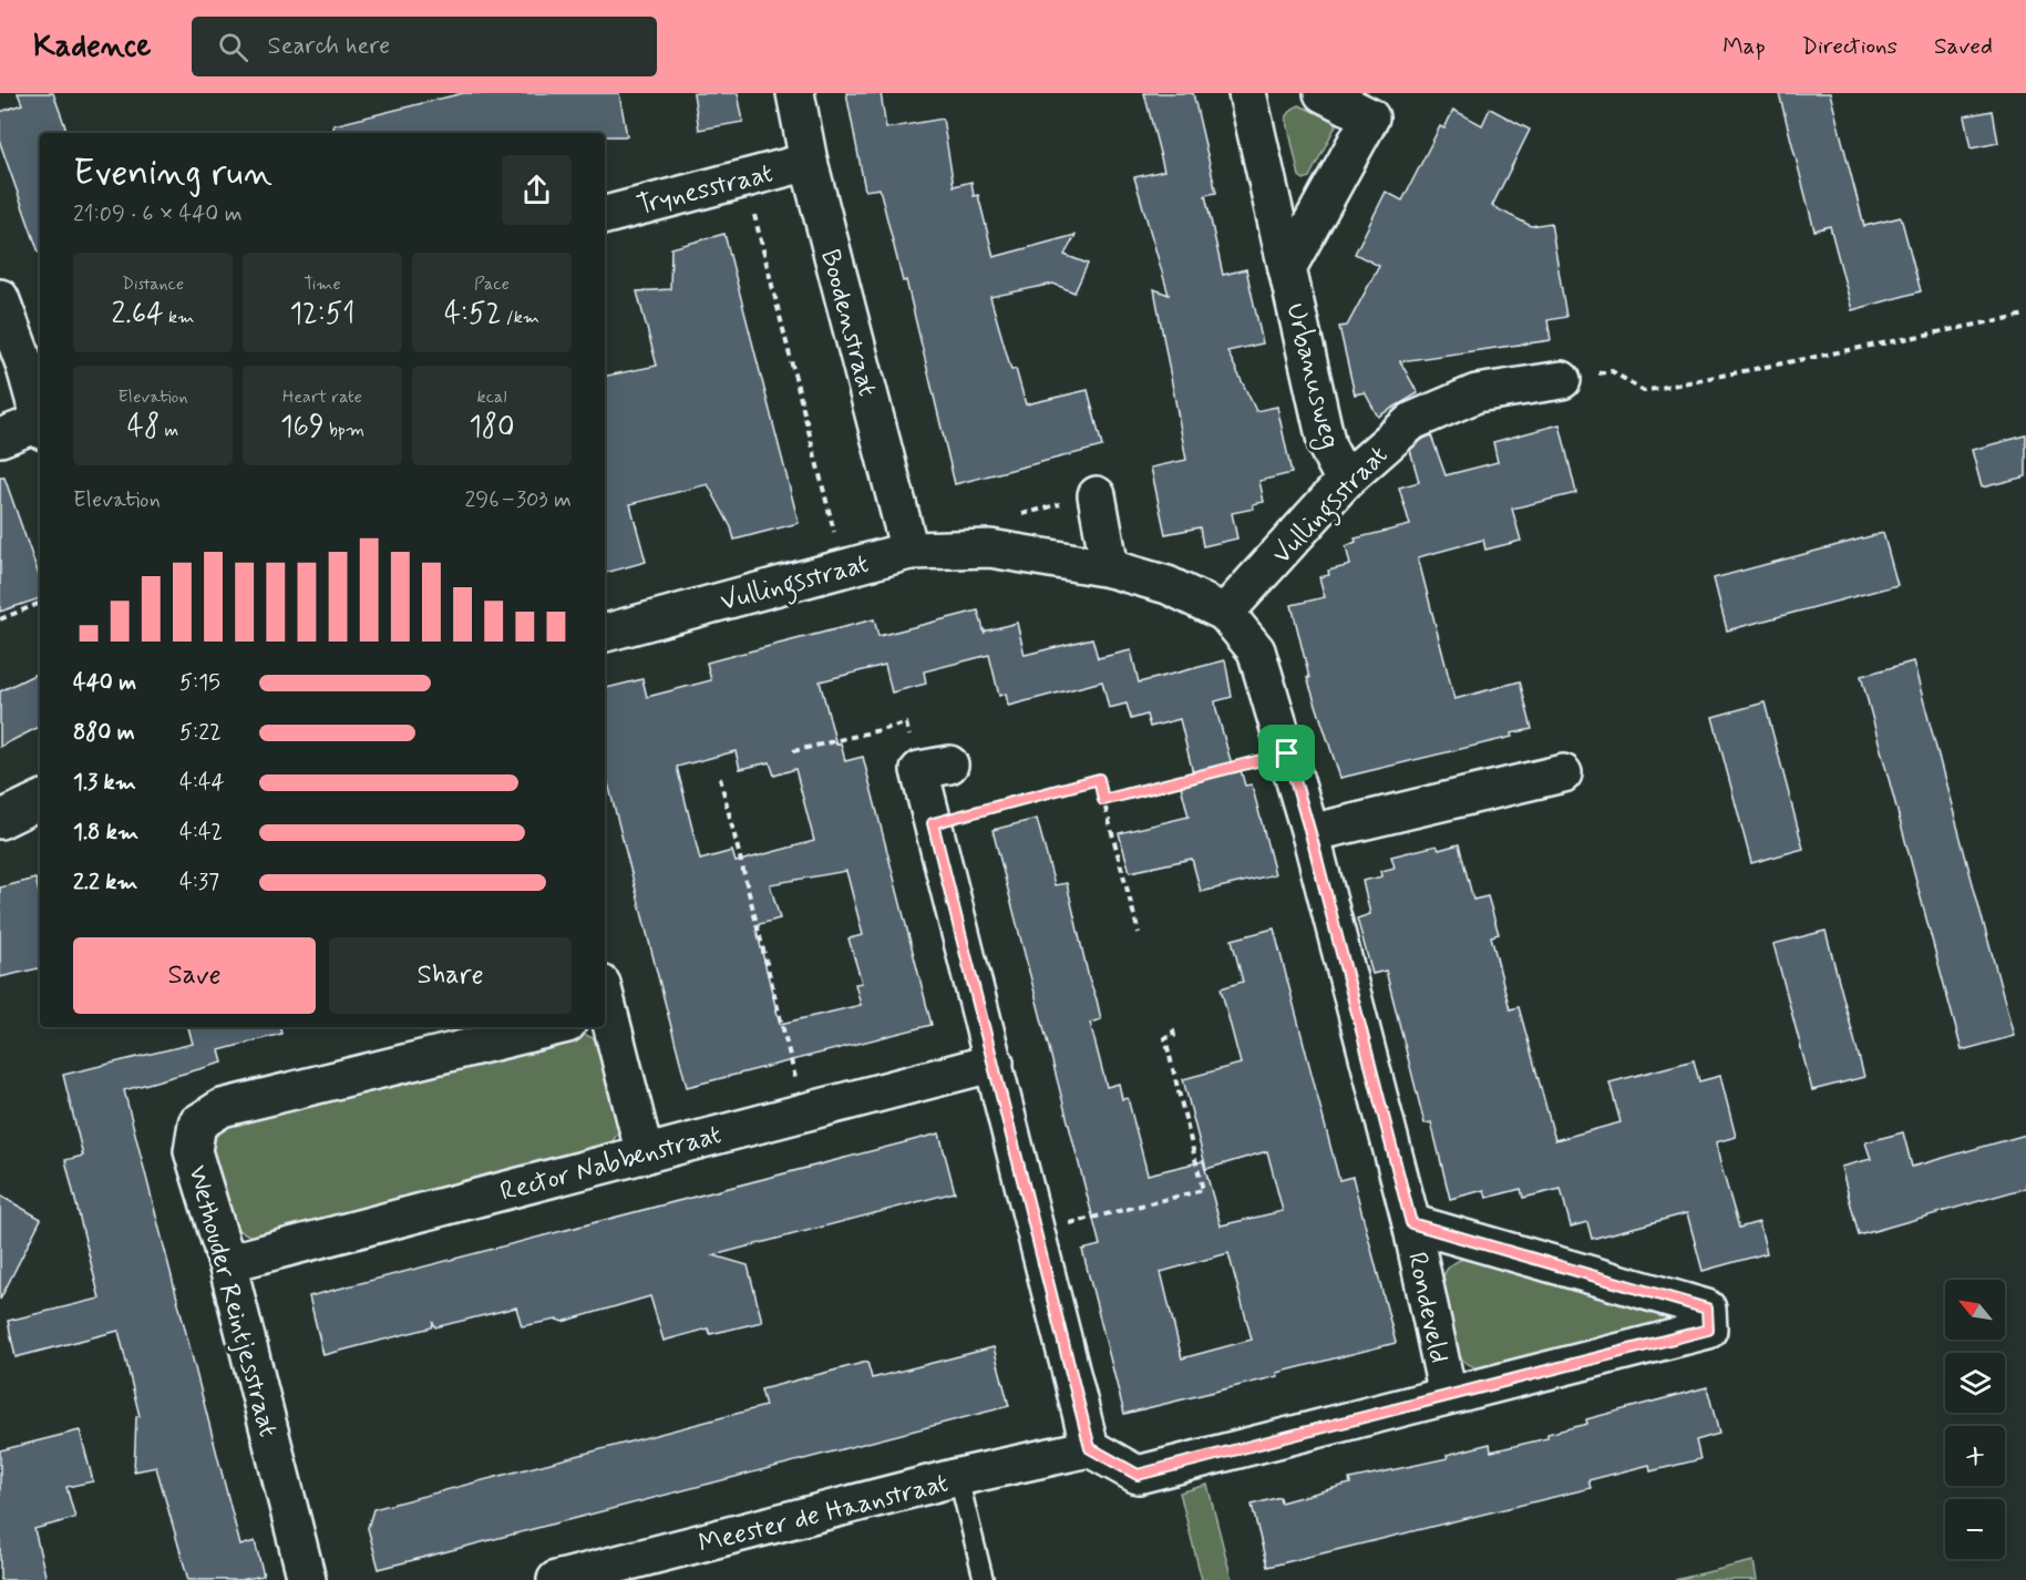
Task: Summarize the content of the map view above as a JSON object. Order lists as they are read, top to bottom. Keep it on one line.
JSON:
{"streets":{"street":["Trynesstraat","Boodenstraat","Urbanusweg","Vullingsstraat","Rector Nabbenstraat","Wethouder Reintjesstraat","Rondeveld","Meester de Haanstraat"]},"crossings":[["Trynesstraat","Boodenstraat"],["Boodenstraat","Vullingsstraat"],["Urbanusweg","Vullingsstraat"],["Vullingsstraat","Rondeveld"],["Rector Nabbenstraat","Wethouder Reintjesstraat"]],"north":"top left","page":{"header":"Kadence","search":"Search here","nav":["Map","Directions","Saved"],"heading":["Evening run","21:09 · 6 × 440 m"],"stats":[["Distance","2.64 km"],["Time","12:51"],["Pace","4:52 /km"],["Elevation","48 m"],["Heart rate","169 bpm"],["kcal","180"]],"chart":["Elevation","296–303 m"],"list":[{"name":"440 m","note":"5:15"},{"name":"880 m","note":"5:22"},{"name":"1.3 km","note":"4:44"},{"name":"1.8 km","note":"4:42"},{"name":"2.2 km","note":"4:37"}],"buttons":["Save","Share"],"map_buttons":["+","−"]}}
